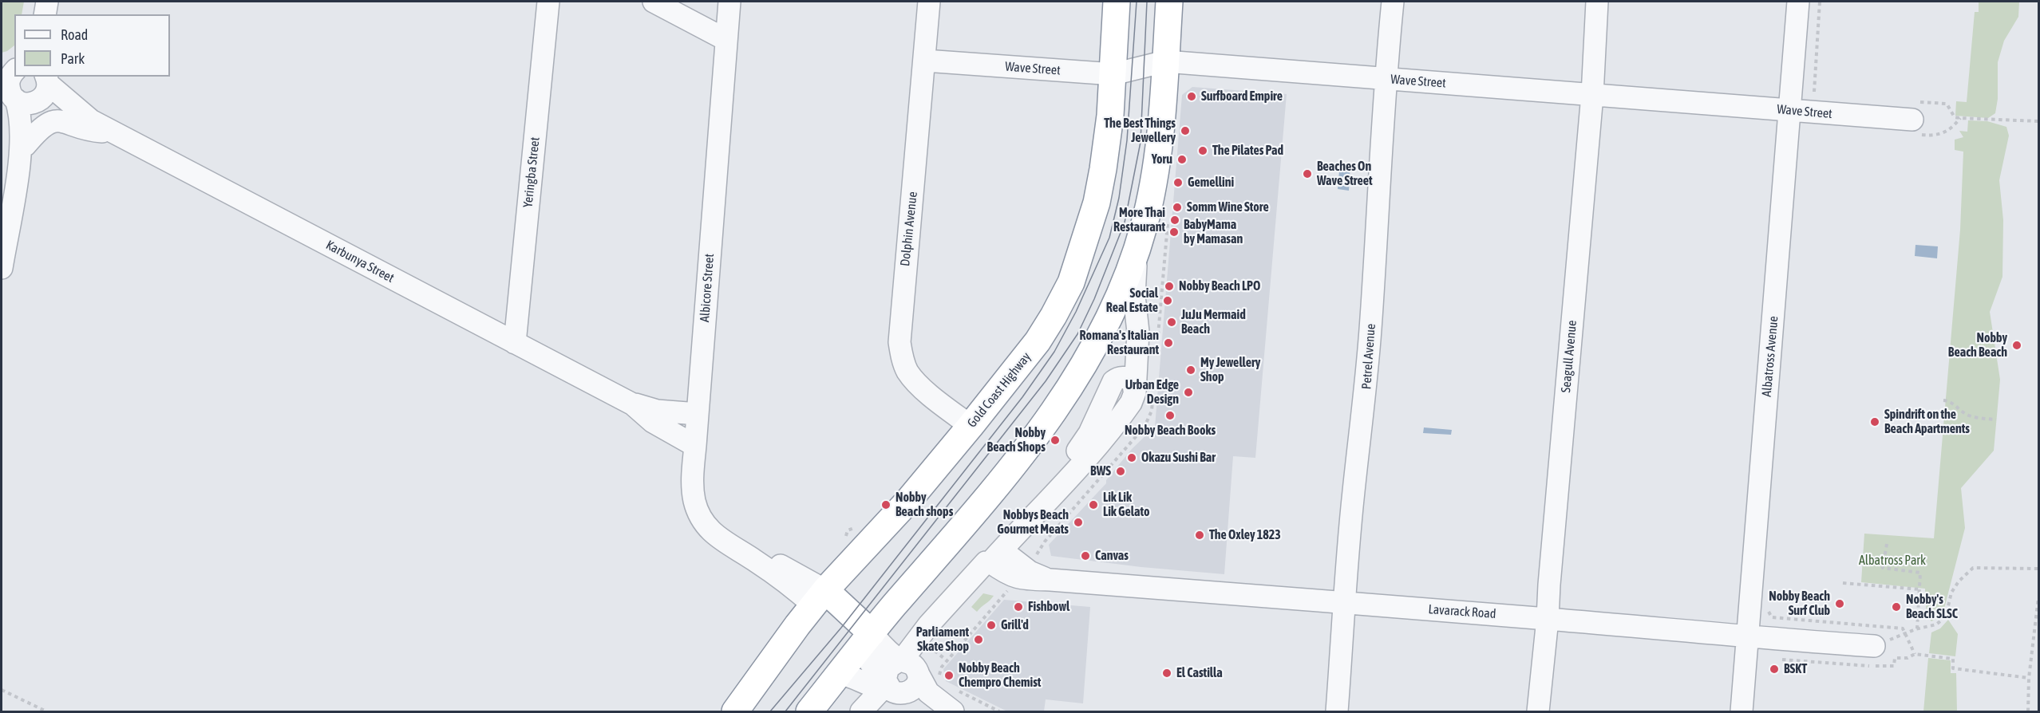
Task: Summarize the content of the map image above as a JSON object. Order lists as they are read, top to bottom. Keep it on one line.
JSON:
{"streets":{"highway":["Gold Coast Highway"],"street":["Wave Street","Yeringba Street","Dolphin Avenue","Karbunya Street","Albicore Street","Petrel Avenue","Seagull Avenue","Albatross Avenue","Lavarack Road"]},"crossings":[["Wave Street","Dolphin Avenue"],["Wave Street","Petrel Avenue"],["Wave Street","Seagull Avenue"],["Wave Street","Albatross Avenue"],["Wave Street","Gold Coast Highway"],["Yeringba Street","Karbunya Street"],["Dolphin Avenue","Gold Coast Highway"],["Karbunya Street","Albicore Street"],["Albicore Street","Gold Coast Highway"],["Petrel Avenue","Lavarack Road"],["Seagull Avenue","Lavarack Road"],["Albatross Avenue","Lavarack Road"]],"parks":["Albatross Park"],"places":["Surfboard Empire","The Best Things Jewellery","The Pilates Pad","Yoru","Beaches On Wave Street","Gemellini","Somm Wine Store","More Thai Restaurant","BabyMama by Mamasan","Nobby Beach LPO","Social Real Estate","JuJu Mermaid Beach","Romana's Italian Restaurant","Nobby Beach Beach","My Jewellery Shop","Urban Edge Design","Nobby Beach Books","Spindrift on the Beach Apartments","Nobby Beach Shops","Okazu Sushi Bar","BWS","Nobby Beach shops","Lik Lik Lik Gelato","Nobbys Beach Gourmet Meats","The Oxley 1823","Canvas","Nobby Beach Surf Club","Fishbowl","Nobby's Beach SLSC","Grill'd","Parliament Skate Shop","BSKT","El Castilla","Nobby Beach Chempro Chemist"],"legend":["Road","Park"]}
